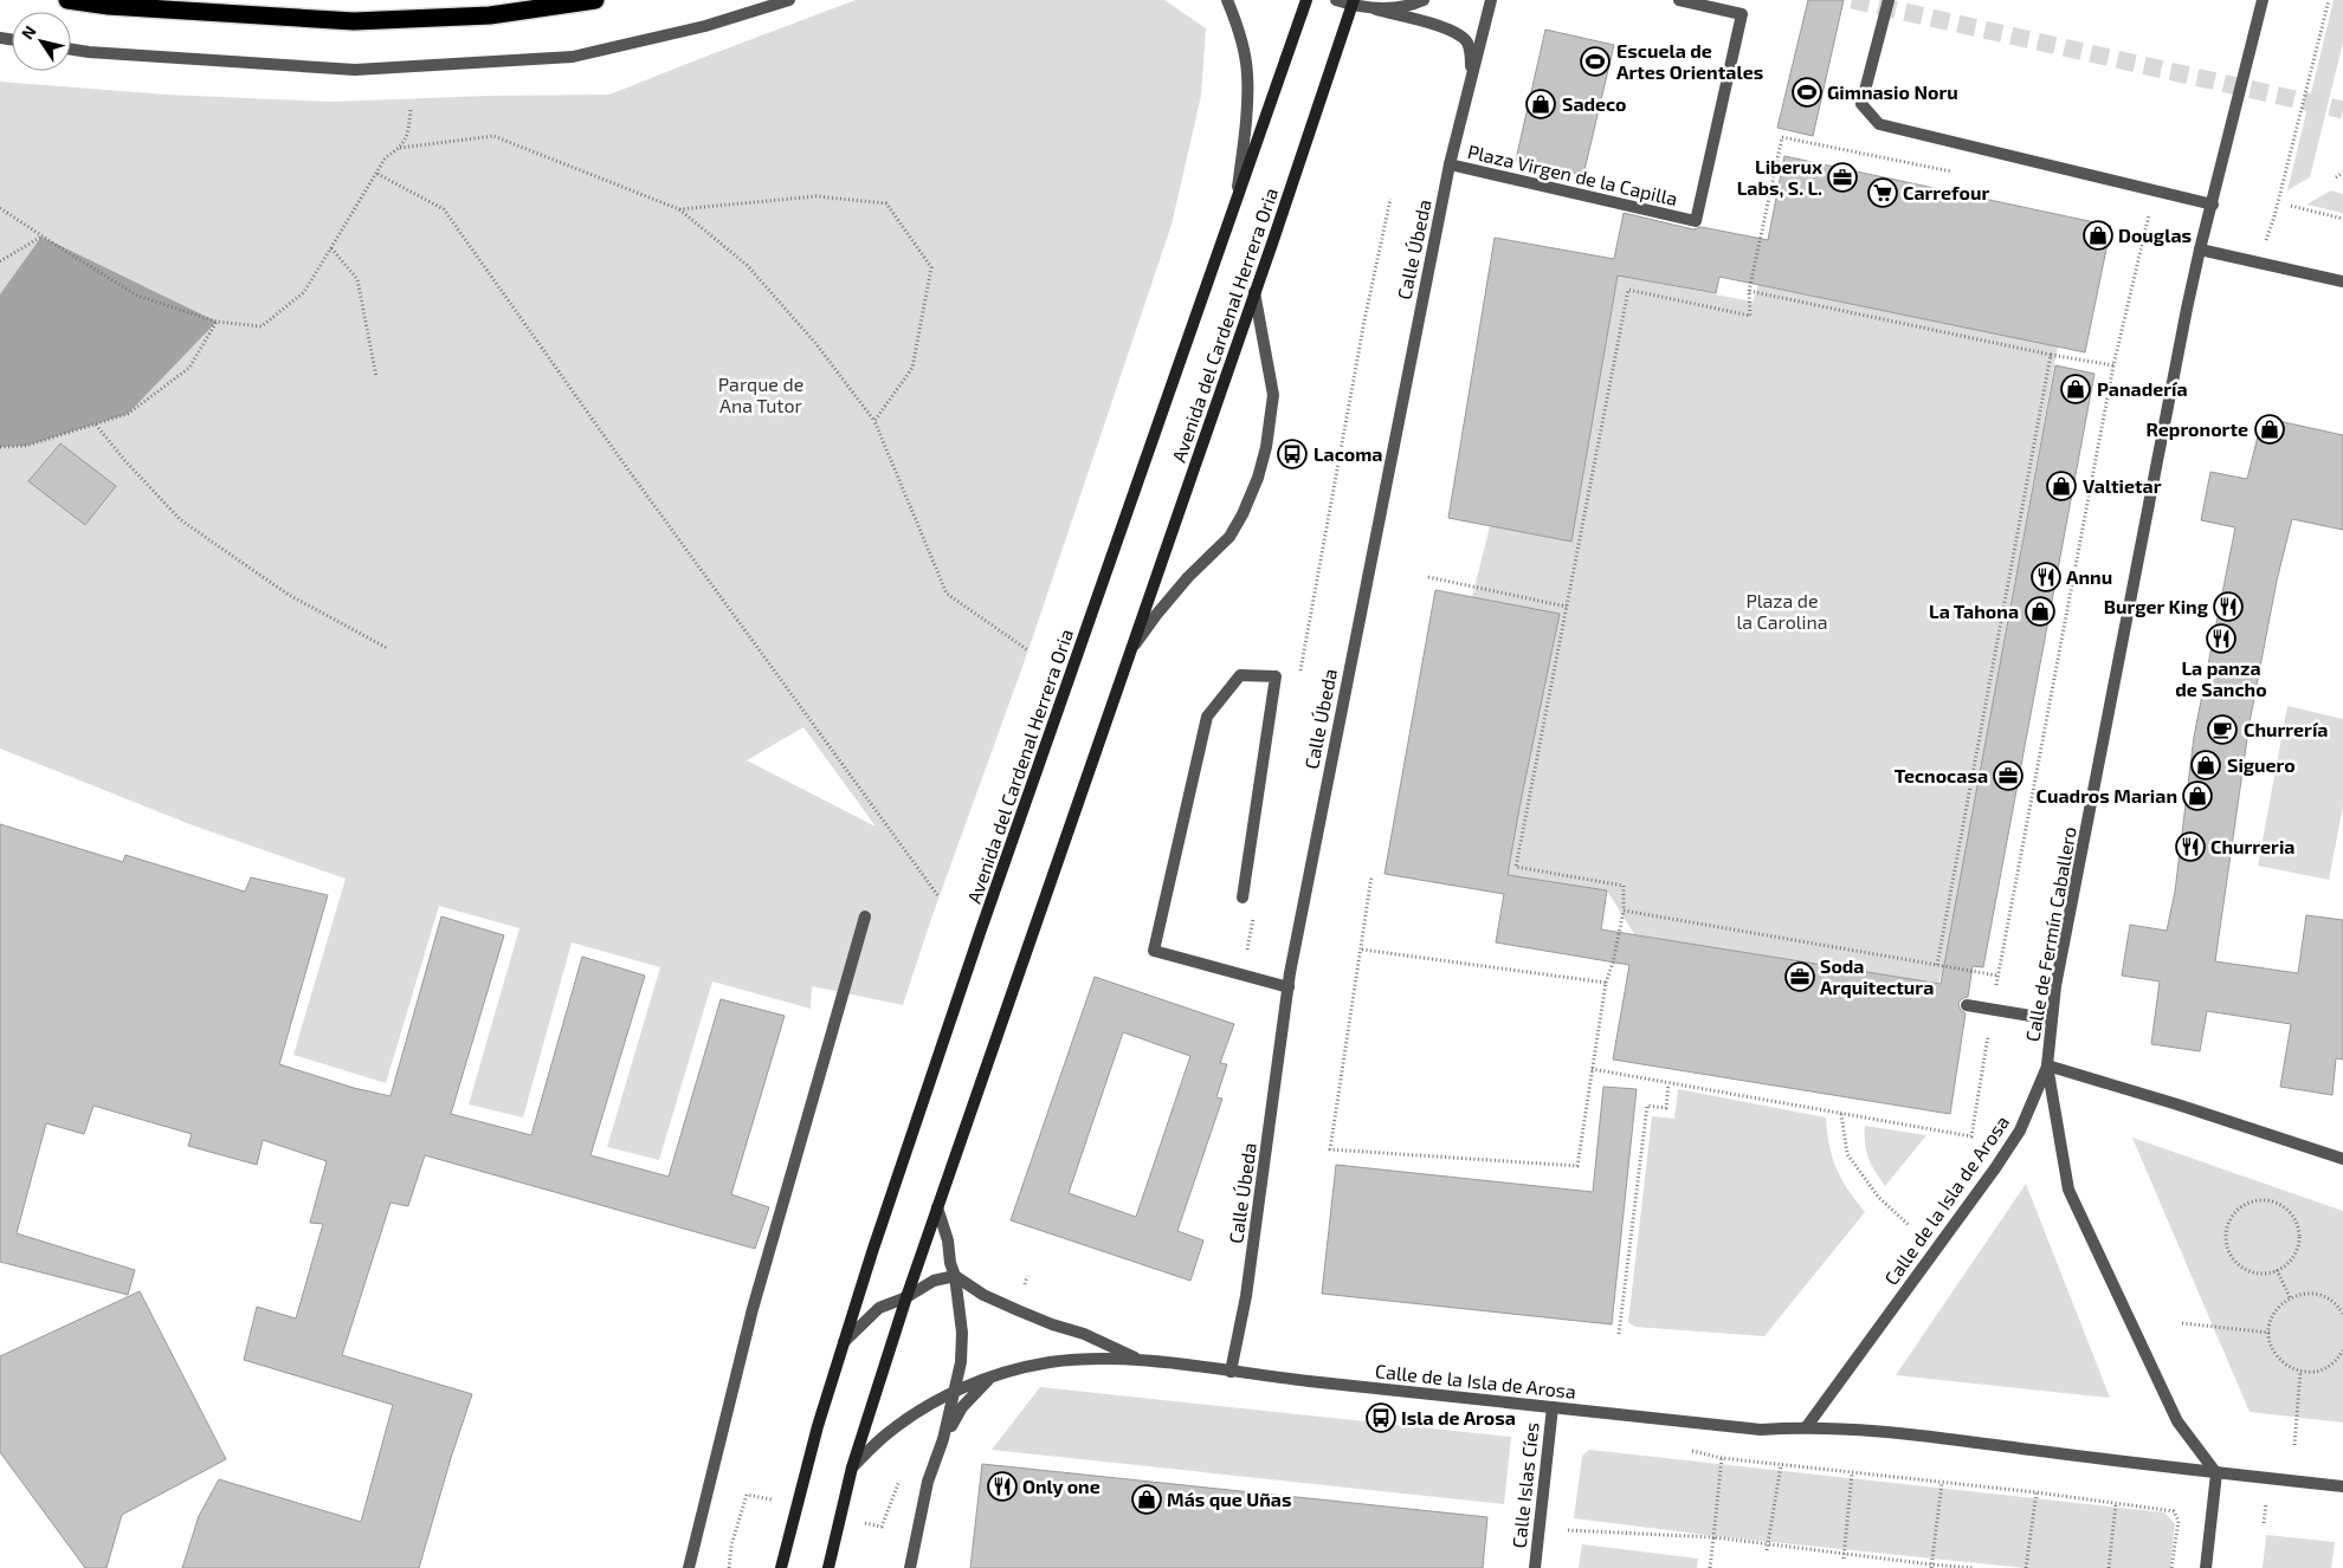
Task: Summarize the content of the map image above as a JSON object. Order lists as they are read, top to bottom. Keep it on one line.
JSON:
{"streets":{"main road":["Avenida del Cardenal Herrera Oria"],"street":["Plaza Virgen de la Capilla","Calle Úbeda","Calle de Fermín Caballero","Calle de la Isla de Arosa","Calle Islas Cíes"]},"crossings":[["Plaza Virgen de la Capilla","Calle Úbeda"],["Calle Úbeda","Calle de la Isla de Arosa"],["Avenida del Cardenal Herrera Oria","Calle de la Isla de Arosa"],["Calle de Fermín Caballero","Calle de la Isla de Arosa"],["Calle de la Isla de Arosa","Calle Islas Cíes"]],"parks":["Parque de Ana Tutor","Plaza de la Carolina"],"places":{"sports":["Escuela de Artes Orientales","Gimnasio Noru"],"shop":["Sadeco","Douglas","Panadería","Repronorte","Valtietar","La Tahona","Siguero","Cuadros Marian","Más que Uñas"],"office":["Liberux Labs, S. L.","Tecnocasa","Soda Arquitectura"],"supermarket":["Carrefour"],"bus stop":["Lacoma","Isla de Arosa"],"restaurant":["Annu","Burger King","La panza de Sancho","Churreria","Only one"],"cafe":["Churrería"]},"north":"top left"}
